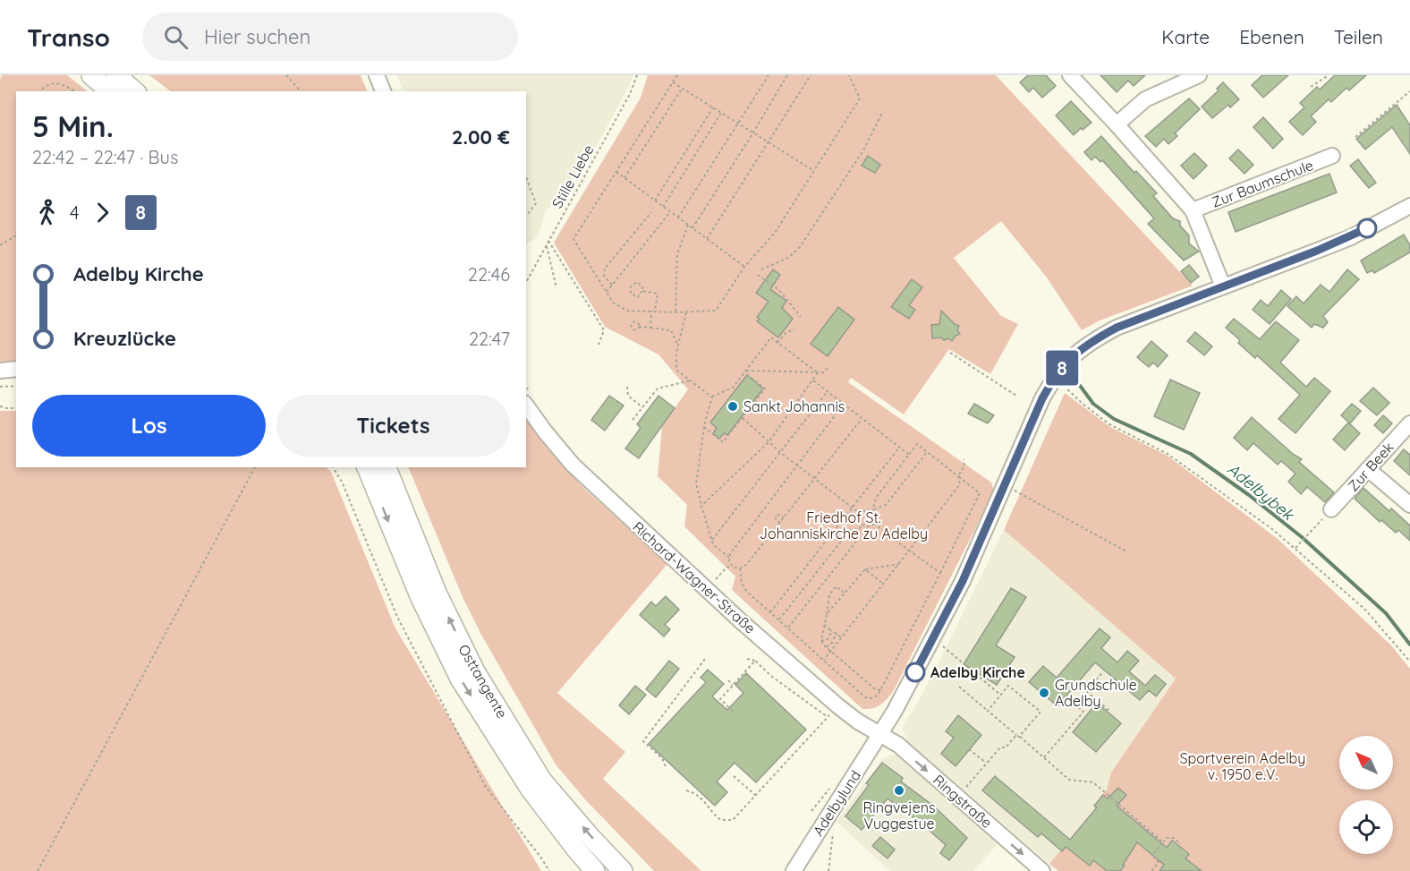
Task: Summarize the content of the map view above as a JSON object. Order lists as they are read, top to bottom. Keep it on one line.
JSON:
{"streets":{"main road":["Osttangente"],"street":["Zur Baumschule","Zur Beek","Richard-Wagner-Straße","Ringstraße","Adelbylund"],"path":["Stille Liebe"]},"crossings":[["Zur Baumschule","Adelbylund"],["Richard-Wagner-Straße","Ringstraße"],["Richard-Wagner-Straße","Adelbylund"],["Ringstraße","Adelbylund"]],"one_way":["Ringstraße"],"water":["Adelbybek"],"parks":["Friedhof St. Johanniskirche zu Adelby","Sportverein Adelby v. 1950 e.V."],"places":["Sankt Johannis","Adelby Kirche","Grundschule Adelby","Ringvejens Vuggestue"],"lines":["bus line 8"],"north":"top left","page":{"header":"Transo","search":"Hier suchen","nav":["Karte","Ebenen","Teilen"],"on_map":"8","heading":["5 Min.","22:42 – 22:47 · Bus","2.00 €"],"legs":["4","8"],"list":[{"name":"Adelby Kirche","value":"22:46"},{"name":"Kreuzlücke","value":"22:47"}],"buttons":["Los","Tickets"]}}
